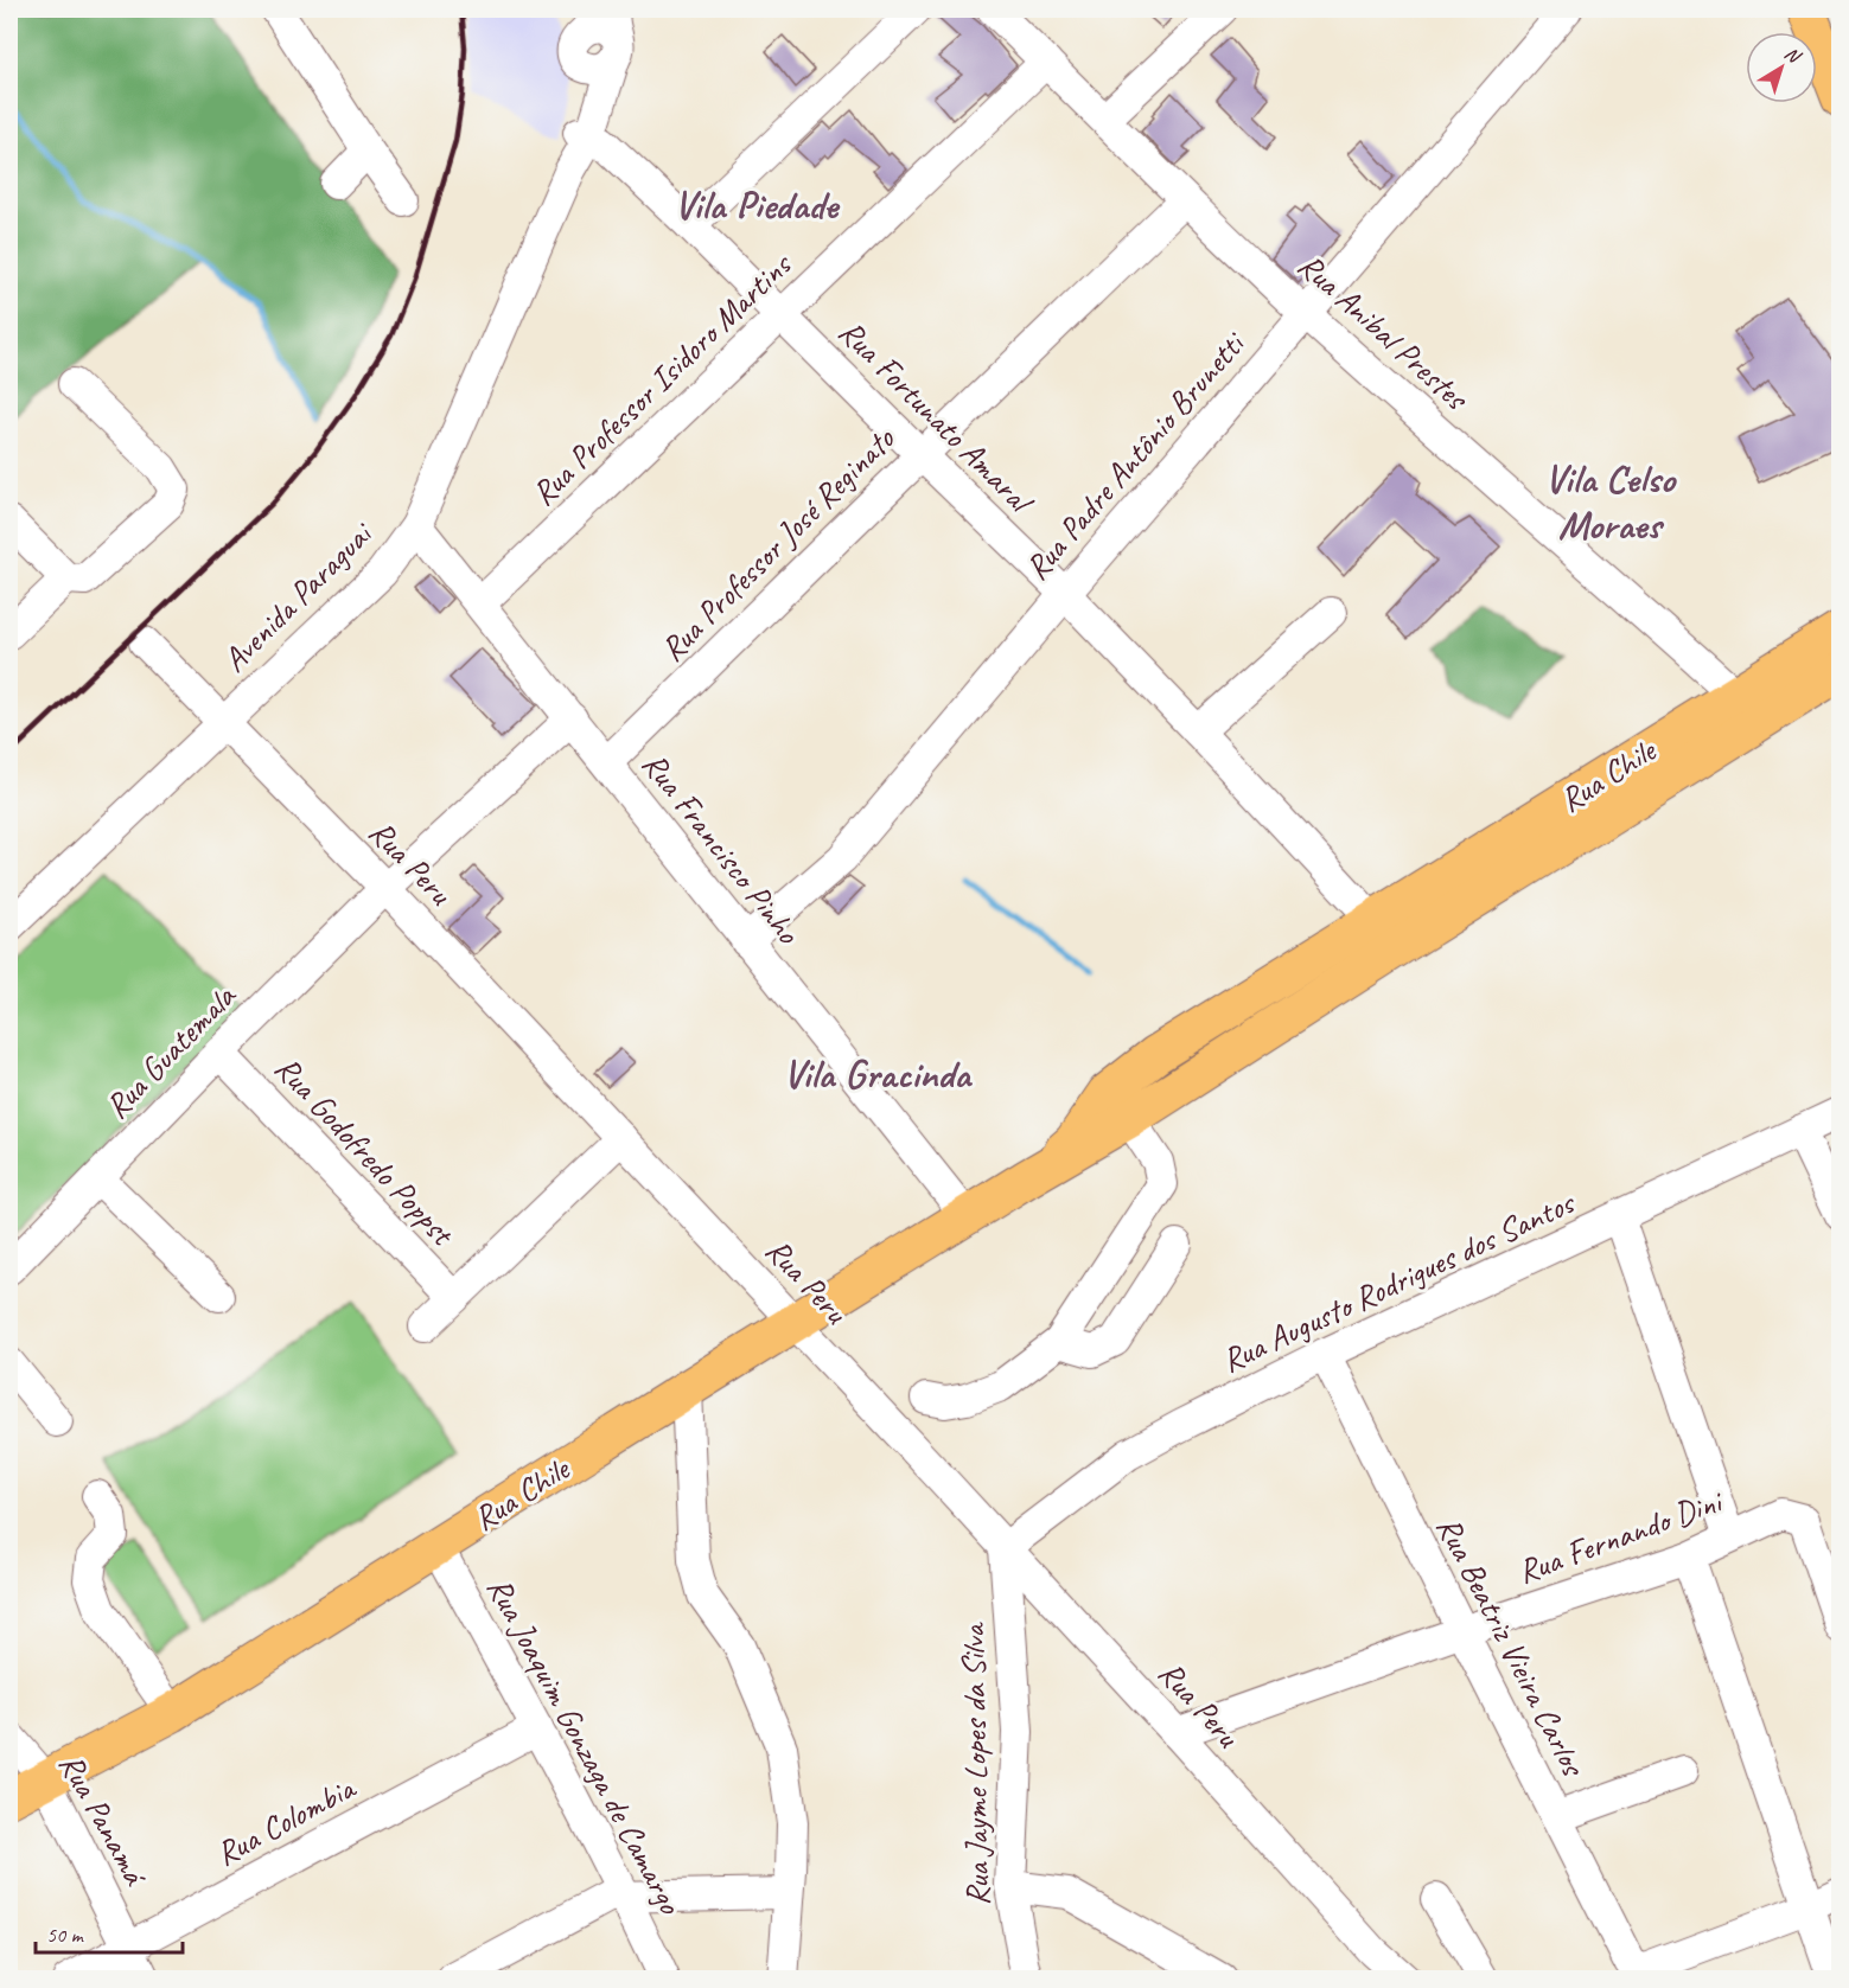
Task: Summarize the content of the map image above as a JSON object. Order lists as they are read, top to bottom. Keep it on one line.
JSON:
{"streets":{"main road":["Rua Chile"],"street":["Rua Anibal Prestes","Rua Professor Isidoro Martins","Rua Fortunato Amaral","Rua Padre Antônio Brunetti","Rua Professor José Reginato","Avenida Paraguai","Rua Francisco Pinho","Rua Peru","Rua Guatemala","Rua Godofredo Poppst","Rua Augusto Rodrigues dos Santos","Rua Fernando Dini","Rua Beatriz Vieira Carlos","Rua Joaquim Gonzaga de Camargo","Rua Jayme Lopes da Silva","Rua Panamá","Rua Colombia"]},"crossings":[["Rua Anibal Prestes","Rua Professor Isidoro Martins"],["Rua Anibal Prestes","Rua Padre Antônio Brunetti"],["Rua Anibal Prestes","Rua Professor José Reginato"],["Rua Anibal Prestes","Rua Chile"],["Rua Professor Isidoro Martins","Rua Fortunato Amaral"],["Rua Professor Isidoro Martins","Rua Francisco Pinho"],["Rua Fortunato Amaral","Rua Padre Antônio Brunetti"],["Rua Fortunato Amaral","Rua Professor José Reginato"],["Rua Fortunato Amaral","Avenida Paraguai"],["Rua Fortunato Amaral","Rua Chile"],["Rua Padre Antônio Brunetti","Rua Francisco Pinho"],["Rua Professor José Reginato","Rua Francisco Pinho"],["Avenida Paraguai","Rua Francisco Pinho"],["Avenida Paraguai","Rua Peru"],["Rua Chile","Rua Francisco Pinho"],["Rua Chile","Rua Peru"],["Rua Chile","Rua Joaquim Gonzaga de Camargo"],["Rua Chile","Rua Panamá"],["Rua Francisco Pinho","Rua Guatemala"],["Rua Peru","Rua Guatemala"],["Rua Peru","Rua Augusto Rodrigues dos Santos"],["Rua Peru","Rua Fernando Dini"],["Rua Peru","Rua Jayme Lopes da Silva"],["Rua Guatemala","Rua Godofredo Poppst"],["Rua Augusto Rodrigues dos Santos","Rua Beatriz Vieira Carlos"],["Rua Augusto Rodrigues dos Santos","Rua Jayme Lopes da Silva"],["Rua Fernando Dini","Rua Beatriz Vieira Carlos"],["Rua Joaquim Gonzaga de Camargo","Rua Colombia"],["Rua Panamá","Rua Colombia"]],"districts":["Vila Piedade","Vila Celso Moraes","Vila Gracinda"],"scale_bar":"50 m","north":"top right"}
